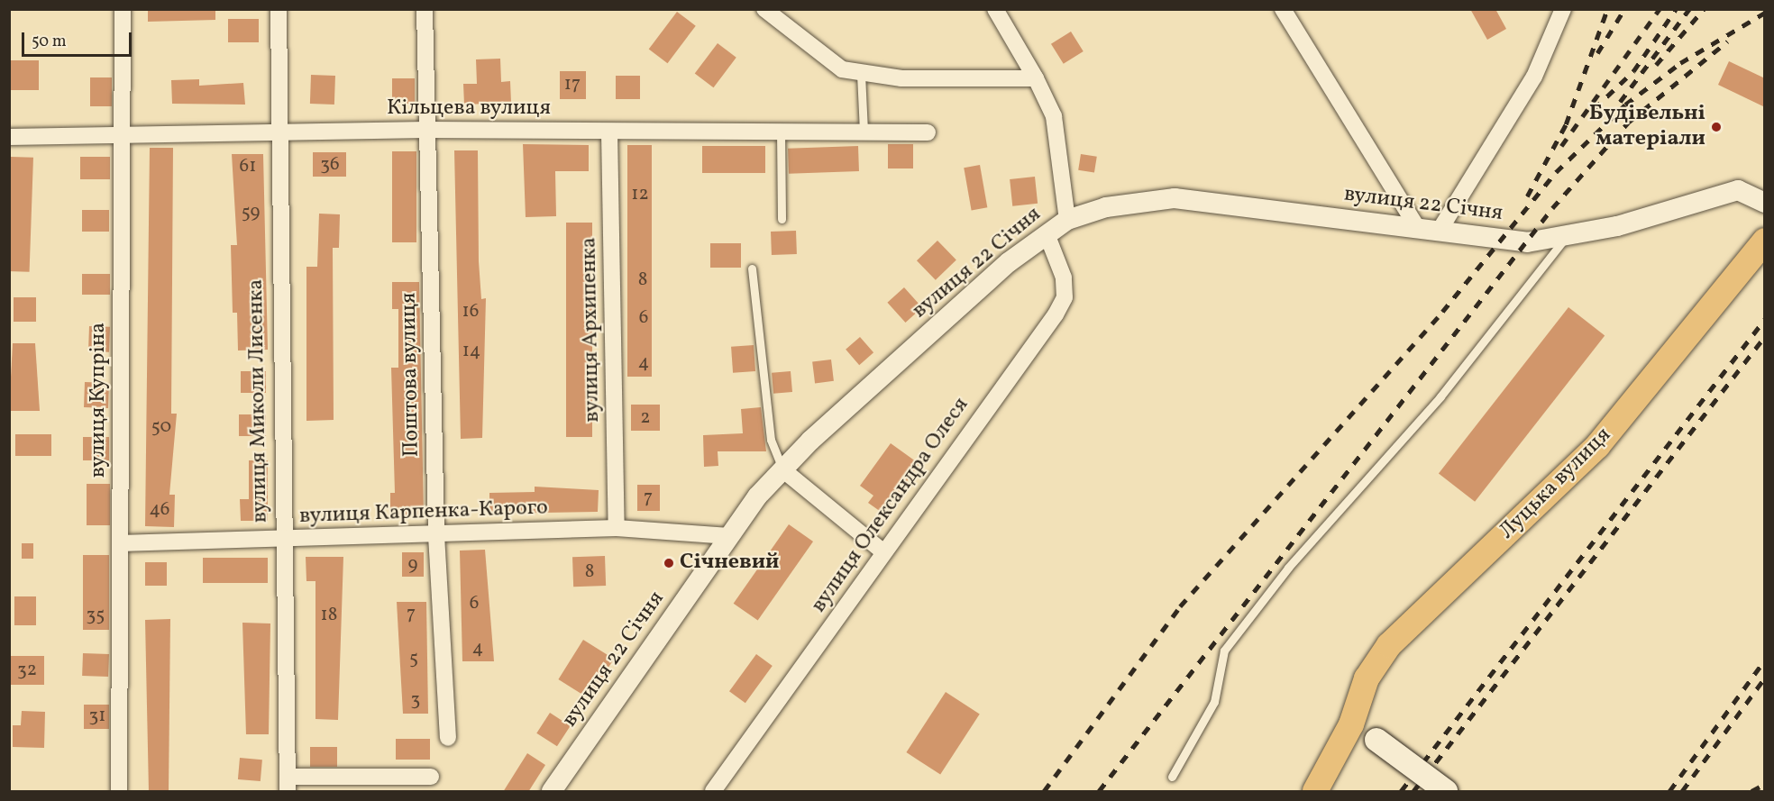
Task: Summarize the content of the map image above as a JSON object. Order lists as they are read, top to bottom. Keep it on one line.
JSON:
{"streets":{"highway":["Луцька вулиця"],"street":["Кільцева вулиця","вулиця 22 Січня","вулиця Архипенка","Поштова вулиця","вулиця Купріна","вулиця Миколи Лисенка","вулиця Олександра Олеся","вулиця Карпенка-Карого"]},"crossings":[["Кільцева вулиця","вулиця Архипенка"],["Кільцева вулиця","Поштова вулиця"],["Кільцева вулиця","вулиця Купріна"],["Кільцева вулиця","вулиця Миколи Лисенка"],["вулиця 22 Січня","вулиця Олександра Олеся"],["вулиця 22 Січня","вулиця Карпенка-Карого"],["вулиця Архипенка","вулиця Карпенка-Карого"],["Поштова вулиця","вулиця Карпенка-Карого"],["вулиця Купріна","вулиця Карпенка-Карого"],["вулиця Миколи Лисенка","вулиця Карпенка-Карого"]],"places":["Будівельні матеріали","Січневий"],"house_numbers":["17","36","61","12","59","8","16","6","14","4","2","50","7","46","9","8","6","7","35","18","4","5","32","3","31"],"scale_bar":"50 m"}
